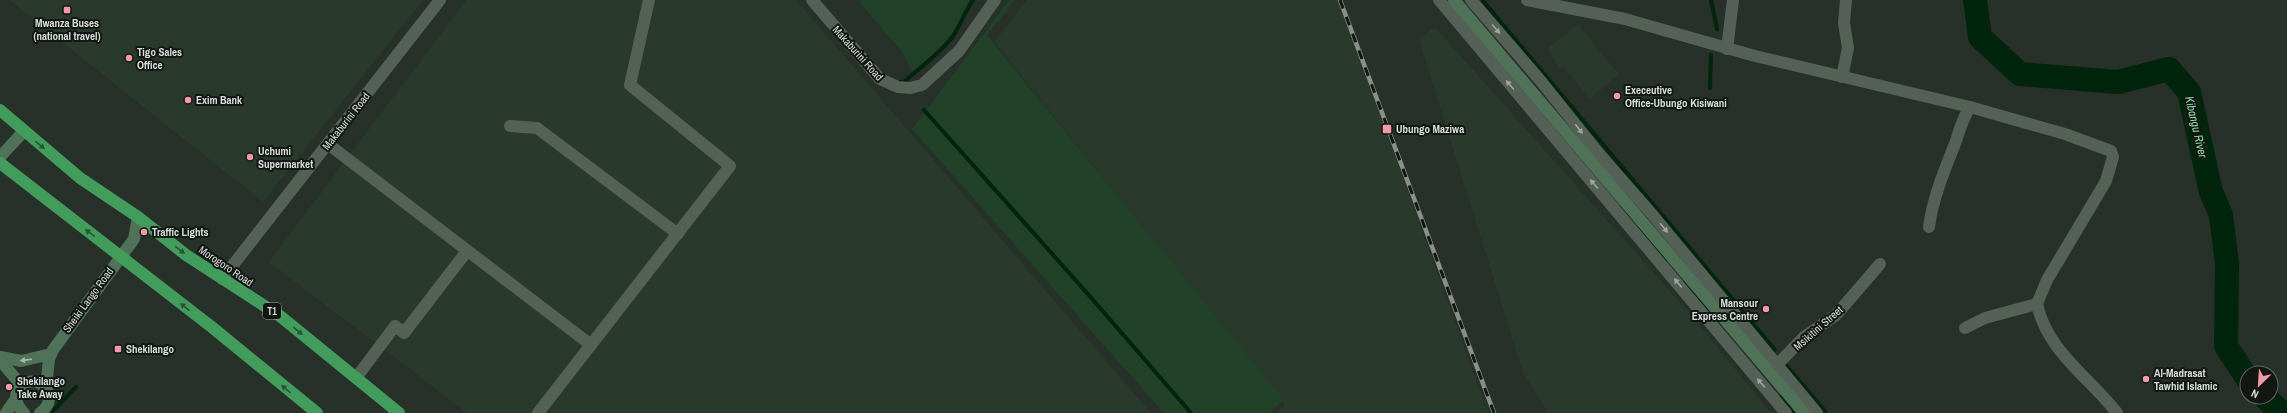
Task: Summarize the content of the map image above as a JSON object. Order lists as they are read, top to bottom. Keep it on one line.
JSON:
{"streets":{"highway":["Morogoro Road","T1"],"main road":["Sheiki Lango Road"],"street":["Makaburini Road","Msikitini Street"]},"crossings":[["Makaburini Road","Morogoro Road"],["Morogoro Road","Sheiki Lango Road"]],"water":["Kibangu River"],"places":{"transit":["Mwanza Buses (national travel)","Ubungo Maziwa","Shekilango"],"other":["Tigo Sales Office","Execeutive Office-Ubungo Kisiwani","Exim Bank","Uchumi Supermarket","Traffic Lights","Mansour Express Centre","Al-Madrasat Tawhid Islamic","Shekilango Take Away"]},"north":"bottom left"}
